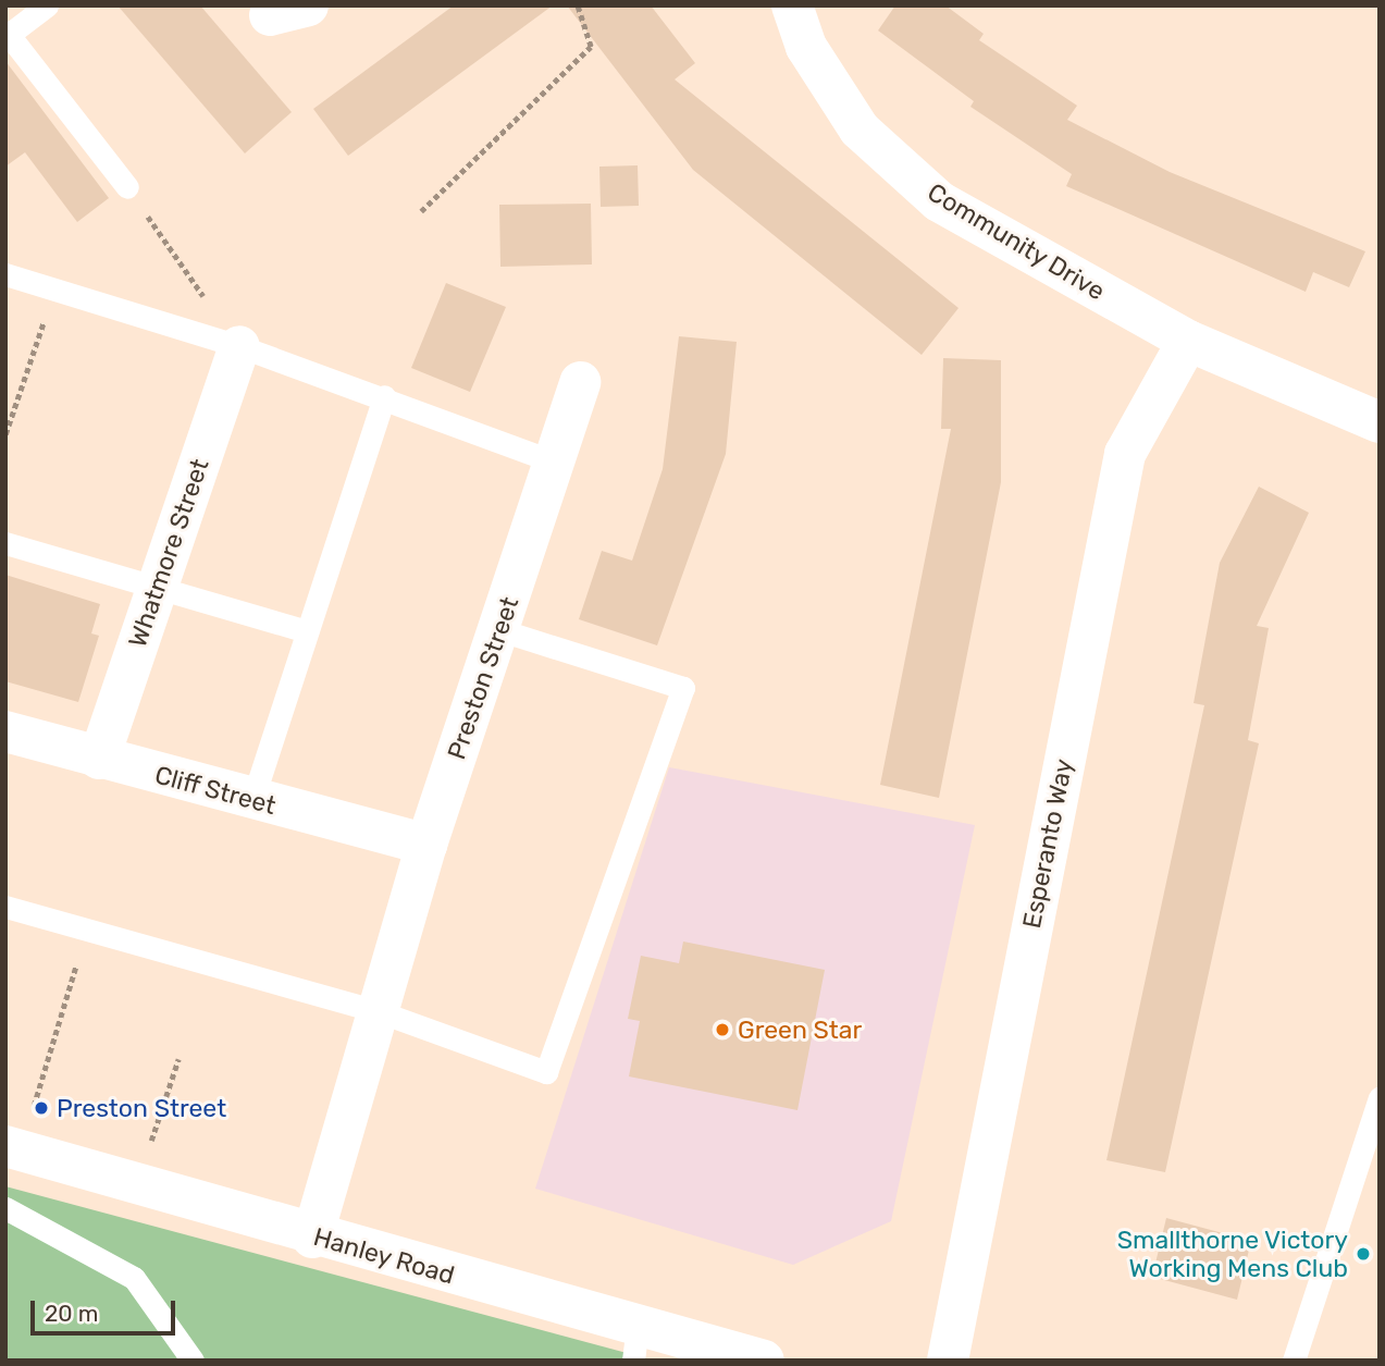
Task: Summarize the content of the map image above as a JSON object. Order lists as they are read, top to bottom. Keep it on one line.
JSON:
{"streets":{"street":["Community Drive","Whatmore Street","Preston Street","Cliff Street","Esperanto Way","Hanley Road"]},"crossings":[["Community Drive","Esperanto Way"],["Whatmore Street","Cliff Street"],["Preston Street","Cliff Street"],["Preston Street","Hanley Road"]],"places":["Green Star","Preston Street","Smallthorne Victory Working Mens Club"],"scale_bar":"20 m"}
